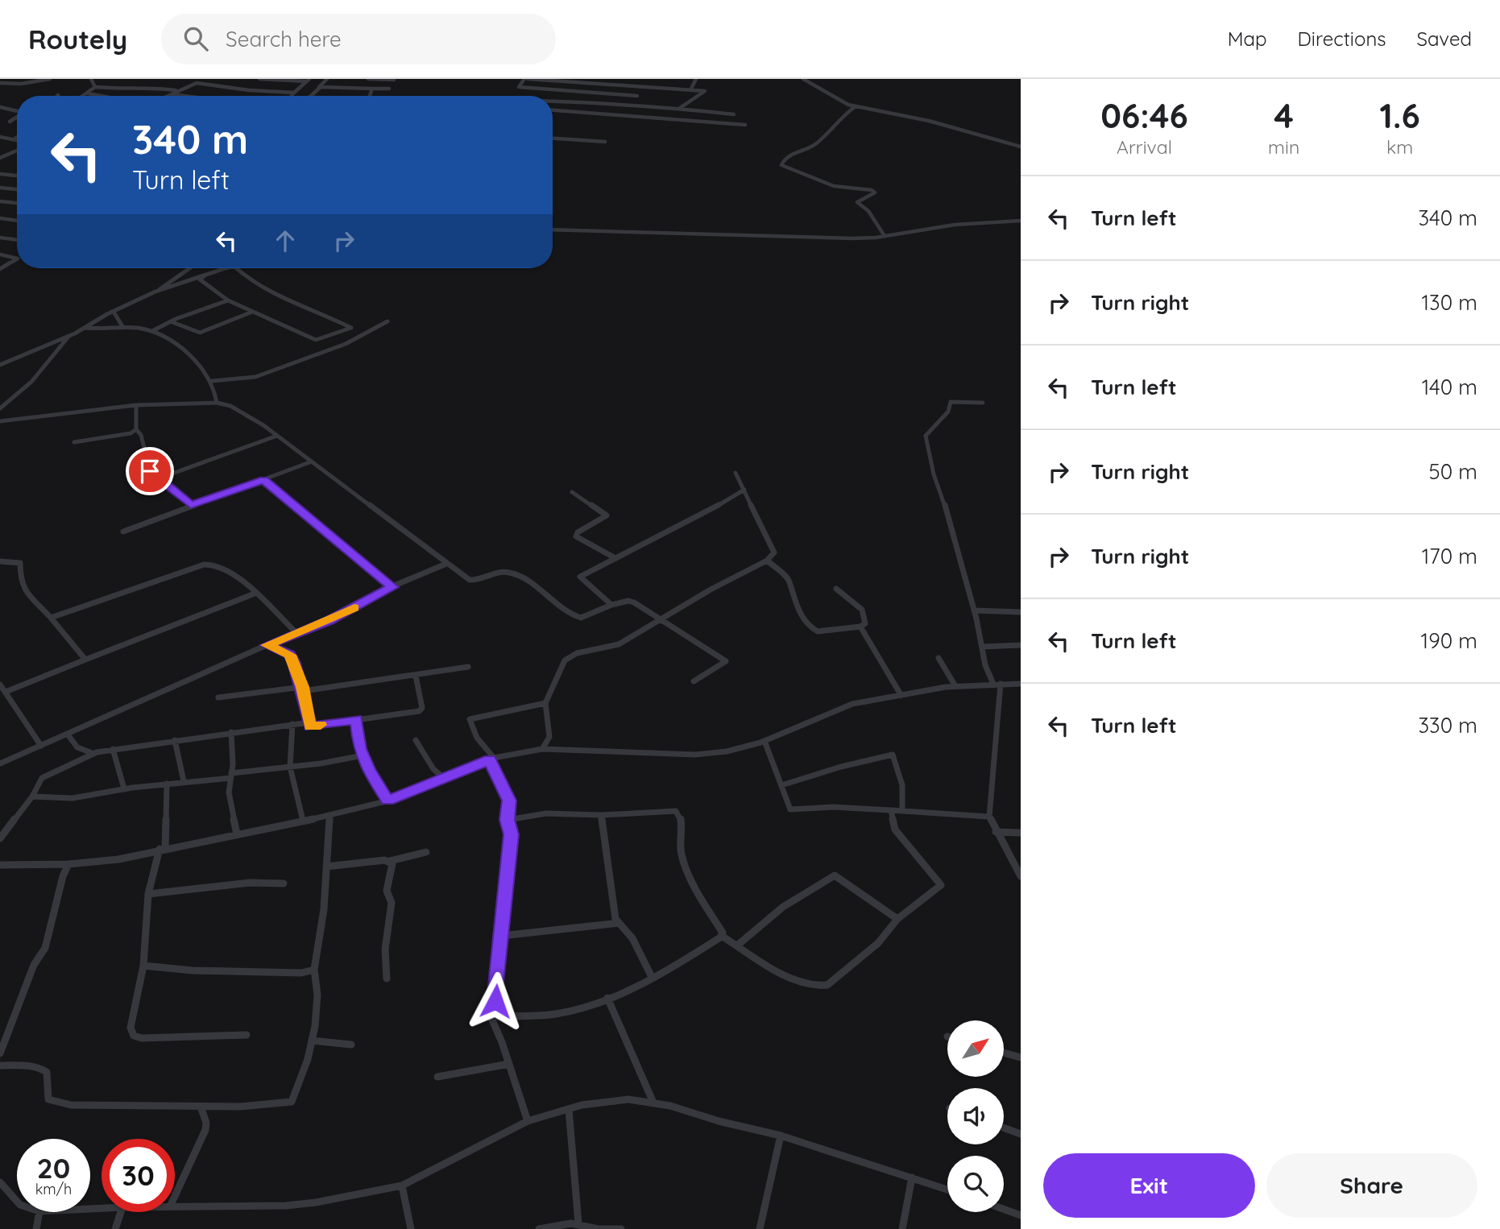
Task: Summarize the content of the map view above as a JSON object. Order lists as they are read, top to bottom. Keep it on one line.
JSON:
{"north":"top right","page":{"header":"Routely","search":"Search here","nav":["Map","Directions","Saved"],"eta":["06:46","Arrival","4","min","1.6","km"],"turn":["340 m","Turn left"],"list":[{"name":"Turn left","value":"340 m"},{"name":"Turn right","value":"130 m"},{"name":"Turn left","value":"140 m"},{"name":"Turn right","value":"50 m"},{"name":"Turn right","value":"170 m"},{"name":"Turn left","value":"190 m"},{"name":"Turn left","value":"330 m"}],"speed":"20 km/h","limit":"30","buttons":["Exit","Share"]}}
